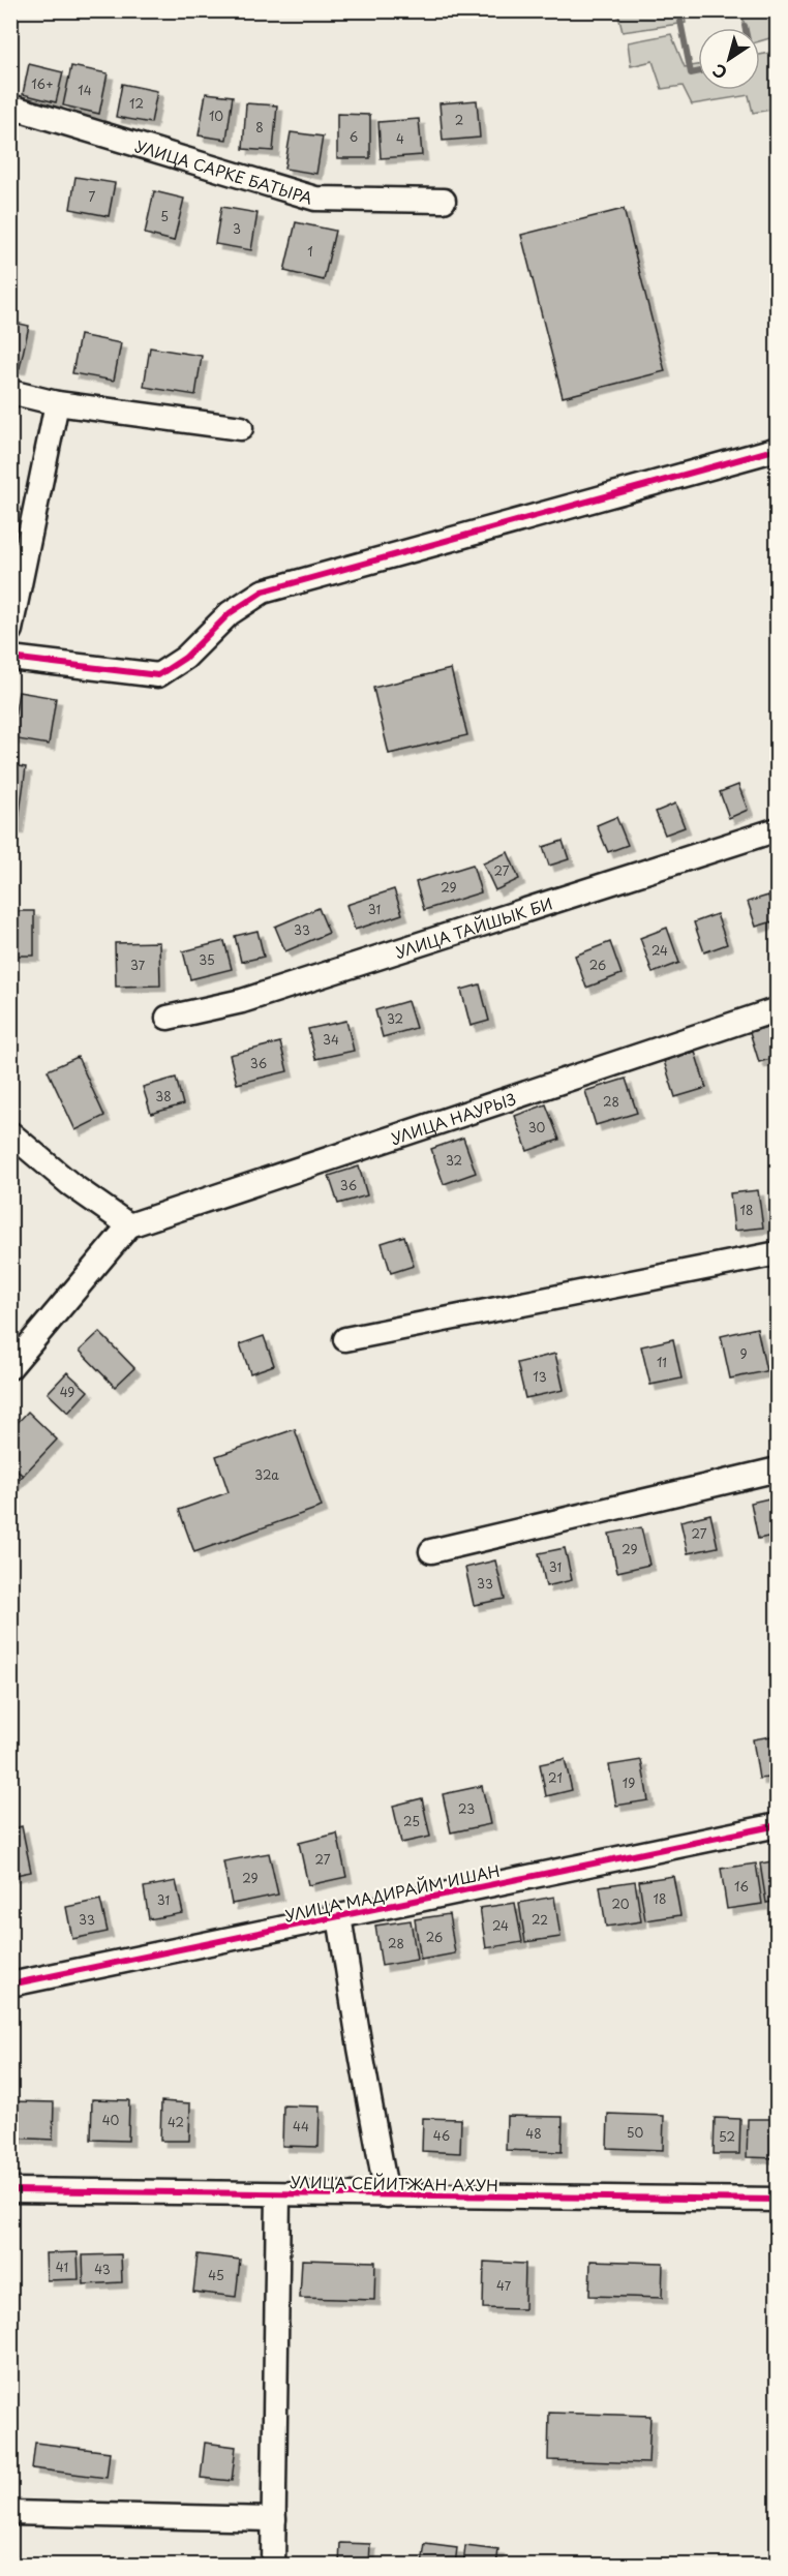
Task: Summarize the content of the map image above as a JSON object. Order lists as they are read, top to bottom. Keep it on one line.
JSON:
{"streets":{"street":["УЛИЦА САРКЕ БАТЫРА","УЛИЦА ТАЙШЫК БИ","УЛИЦА НАУРЫЗ","УЛИЦА МАДИРАЙМ ИШАН","УЛИЦА СЕЙИТЖАН АХУН"]},"house_numbers":["16+","14","12","10","2","8","6","4","7","5","3","1","27","29","31","33","24","35","37","26","32","34","36","38","28","30","32","36","18","9","11","13","49","32а","27","29","31","33","21","19","23","25","27","29","16","18","31","20","33","22","24","26","28","40","42","44","50","48","46","52","41","43","45","47"],"north":"bottom left"}
